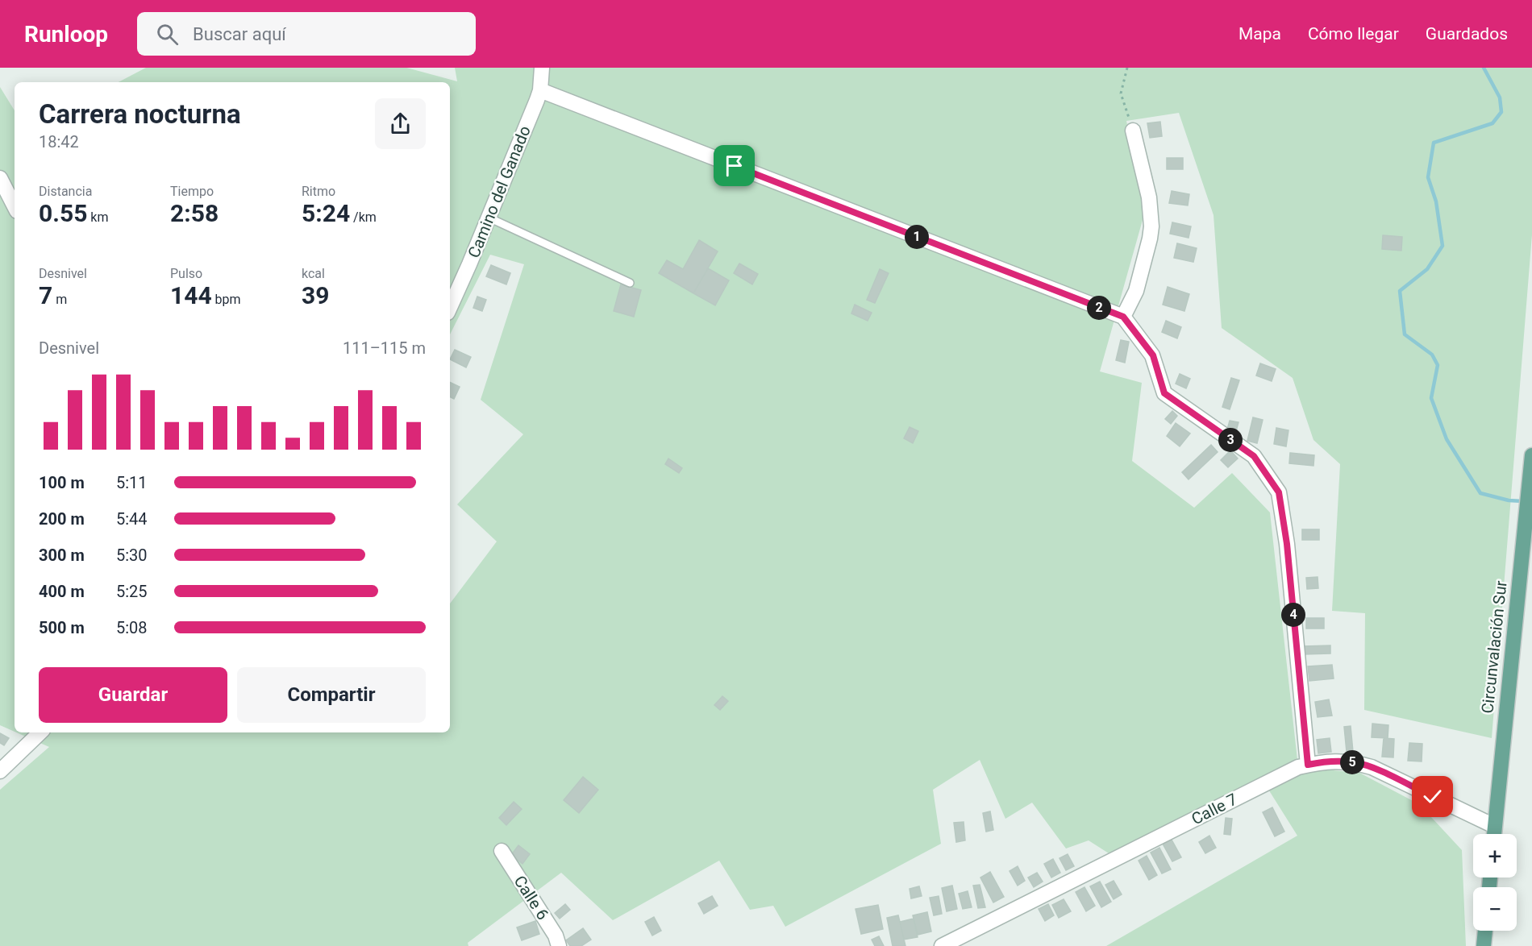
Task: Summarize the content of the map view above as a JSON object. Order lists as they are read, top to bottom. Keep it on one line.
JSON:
{"streets":{"main road":["Circunvalación Sur"],"street":["Camino del Ganado","Calle 7","Calle 6"]},"crossings":[["Circunvalación Sur","Calle 7"]],"page":{"header":"Runloop","search":"Buscar aquí","nav":["Mapa","Cómo llegar","Guardados"],"heading":["Carrera nocturna","18:42"],"stats":[["Distancia","0.55 km"],["Tiempo","2:58"],["Ritmo","5:24 /km"],["Desnivel","7 m"],["Pulso","144 bpm"],["kcal","39"]],"pins":["1","2","3","4","5"],"chart":["Desnivel","111–115 m"],"list":[{"name":"100 m","note":"5:11"},{"name":"200 m","note":"5:44"},{"name":"300 m","note":"5:30"},{"name":"400 m","note":"5:25"},{"name":"500 m","note":"5:08"}],"buttons":["Guardar","Compartir"],"map_buttons":["+","−"]}}
